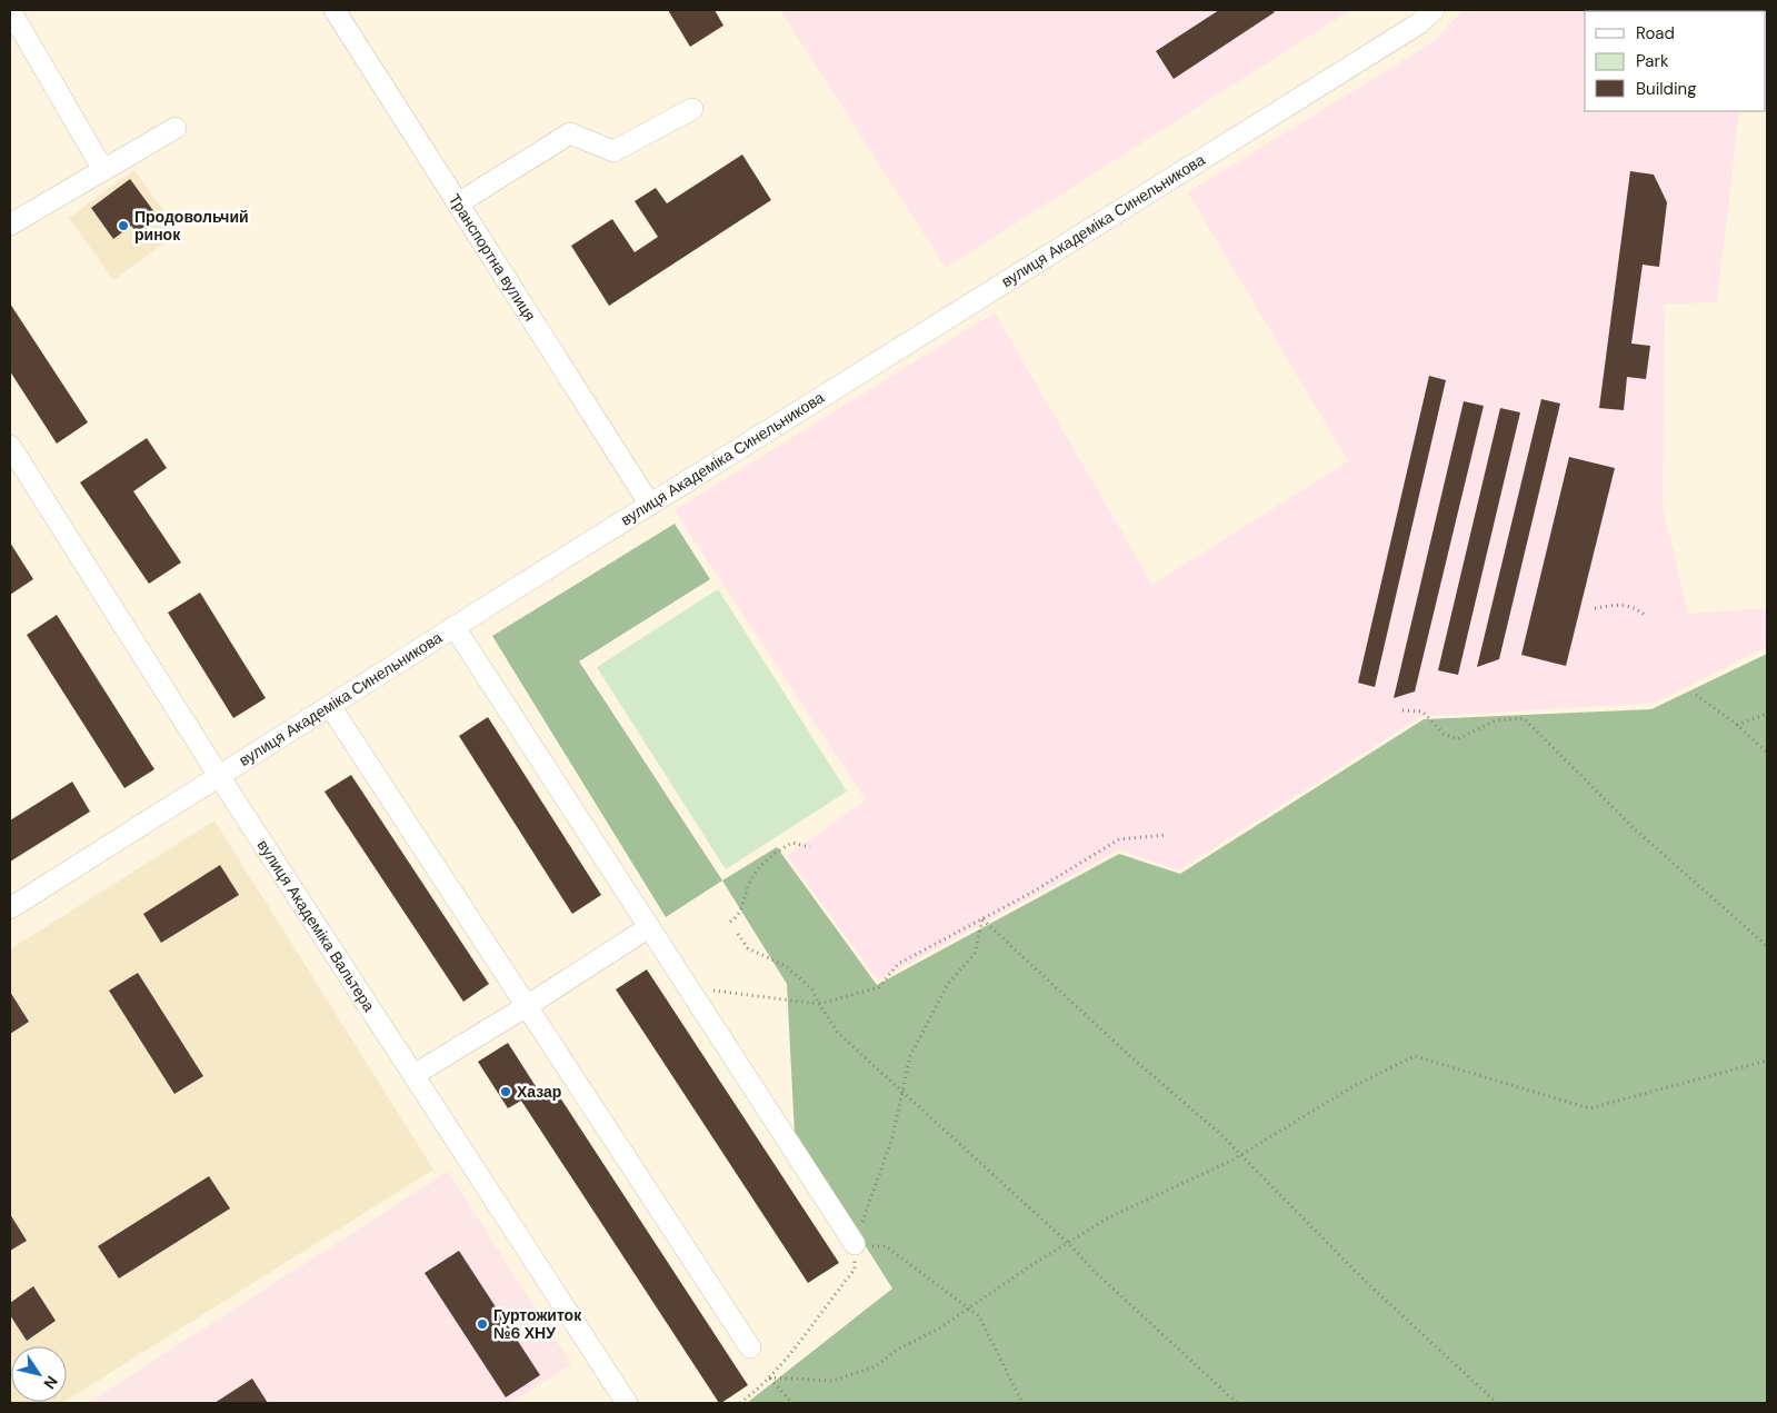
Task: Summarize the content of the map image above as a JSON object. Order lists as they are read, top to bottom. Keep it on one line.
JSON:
{"streets":{"street":["вулиця Академіка Синельникова","Транспортна вулиця","вулиця Академіка Вальтера"]},"crossings":[["вулиця Академіка Синельникова","Транспортна вулиця"],["вулиця Академіка Синельникова","вулиця Академіка Вальтера"]],"places":["Продовольчий ринок","Хазар","Гуртожиток №6 ХНУ"],"legend":["Road","Park","Building"],"north":"bottom right"}
